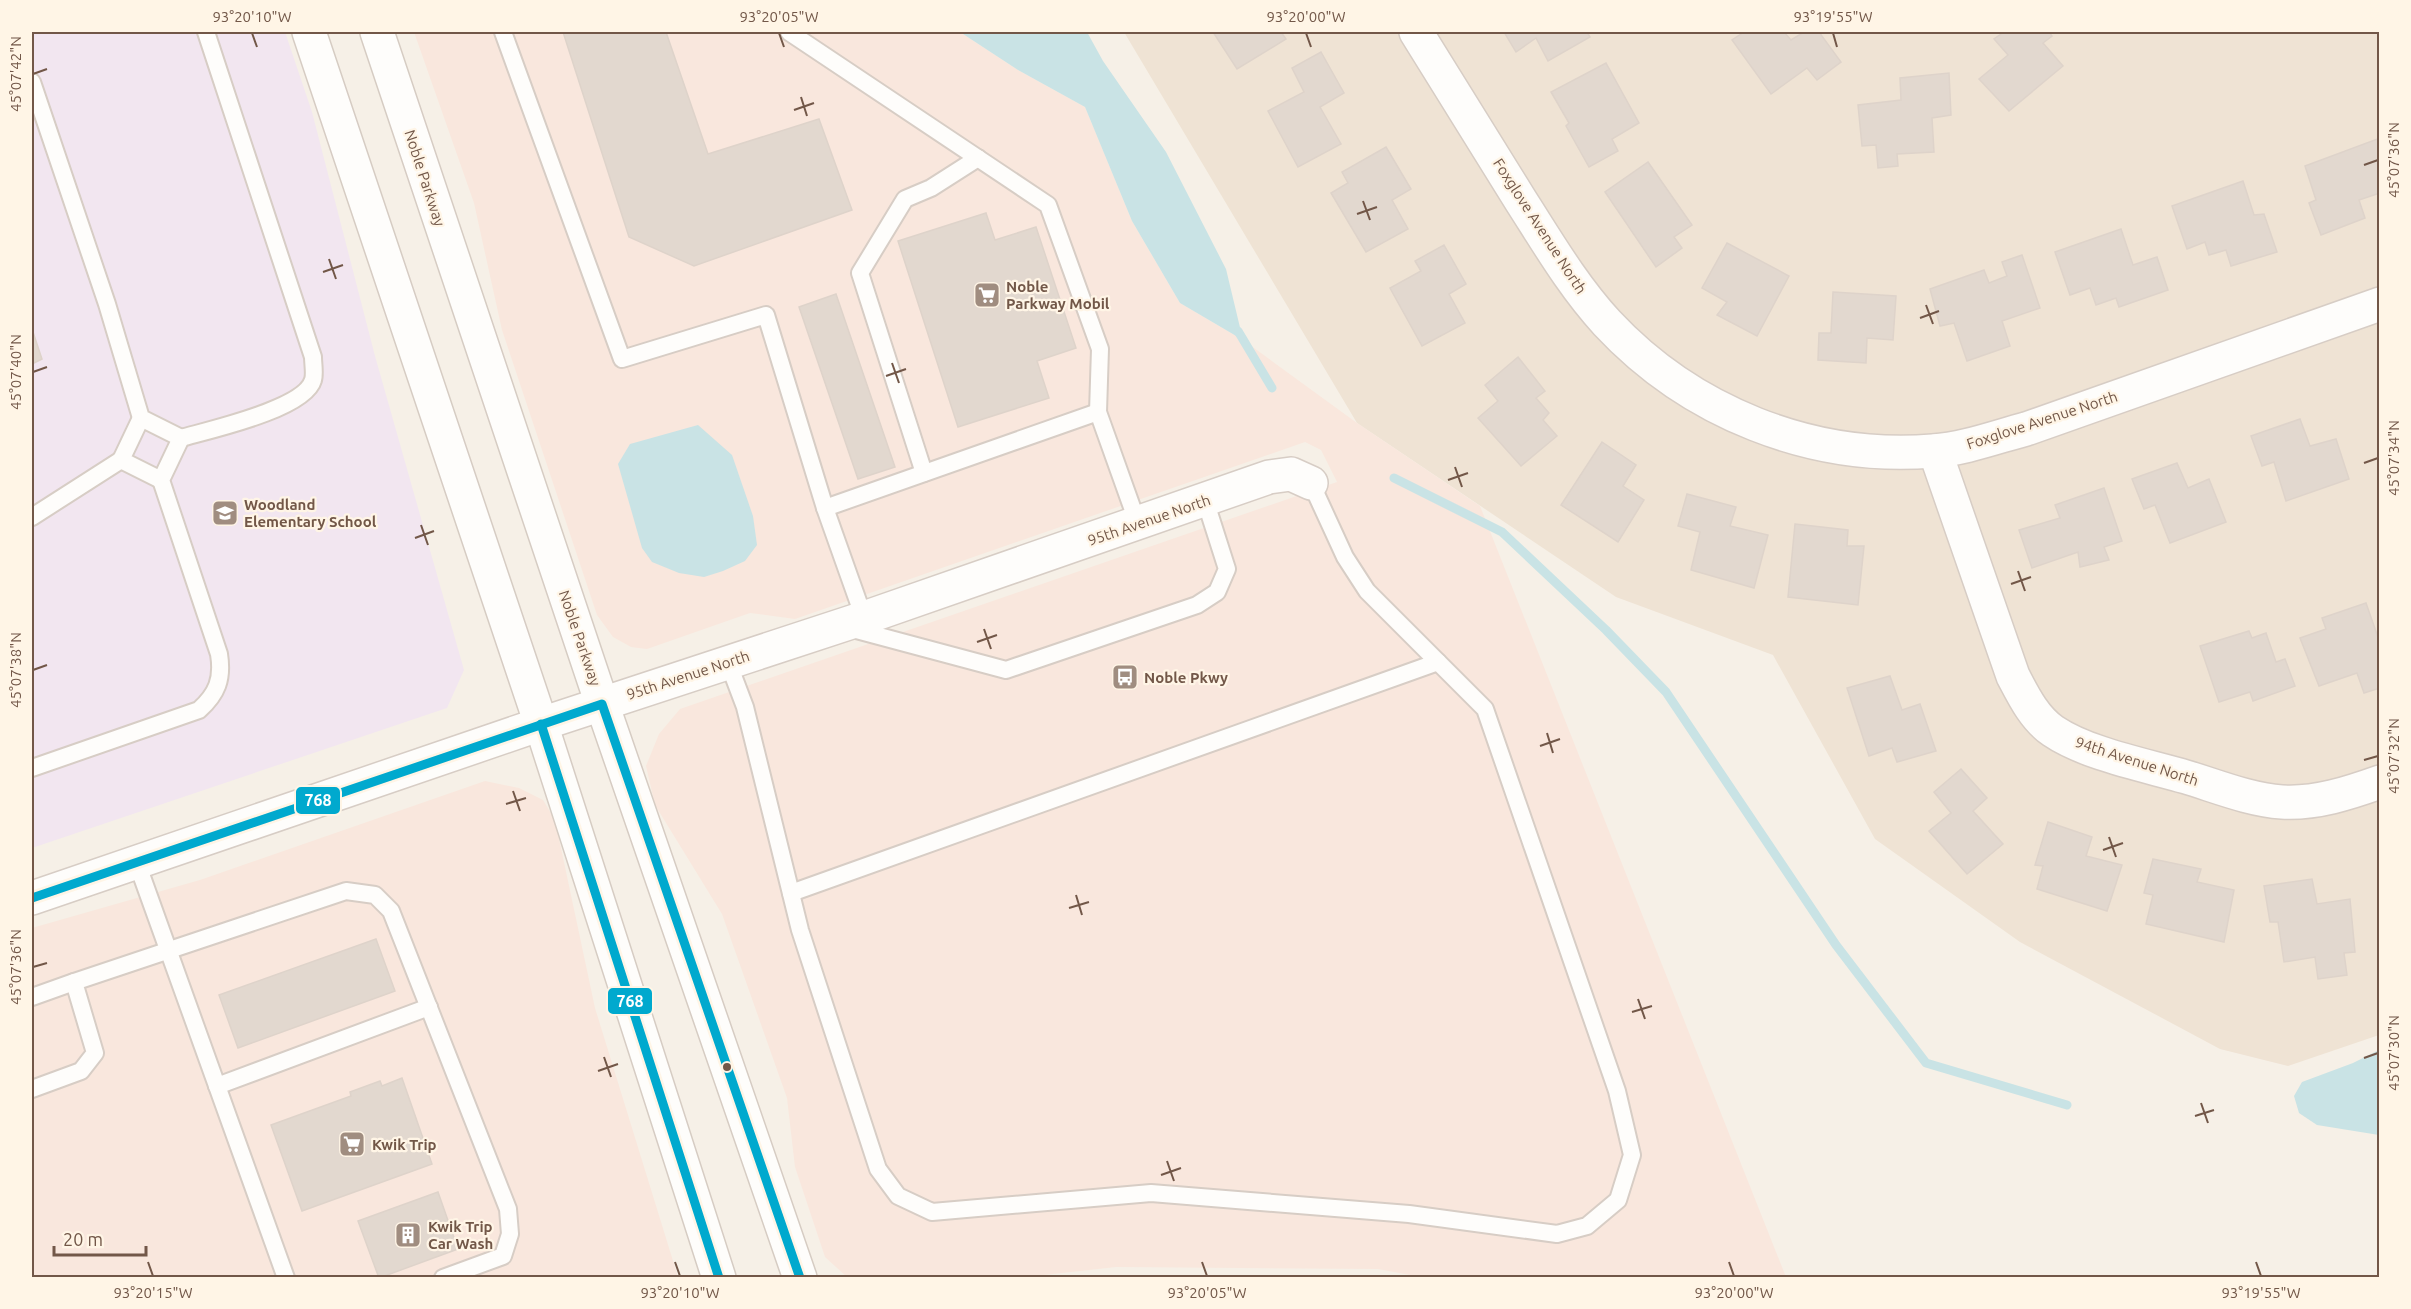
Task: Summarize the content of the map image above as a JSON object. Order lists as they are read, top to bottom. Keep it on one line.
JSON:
{"streets":{"street":["Noble Parkway","Foxglove Avenue North","95th Avenue North","94th Avenue North"]},"crossings":[["Noble Parkway","95th Avenue North"],["Foxglove Avenue North","94th Avenue North"]],"places":{"supermarket":["Noble Parkway Mobil","Kwik Trip"],"school or university":["Woodland Elementary School"],"bus stop":["Noble Pkwy"],"building":["Kwik Trip Car Wash"]},"lines":["transit line 768"],"scale_bar":"20 m","coordinates":["93°20'10\"W","93°20'05\"W","93°20'00\"W","93°19'55\"W","45°07'42\"N","45°07'36\"N","45°07'40\"N","45°07'34\"N","45°07'38\"N","45°07'32\"N","45°07'30\"N","93°20'15\"W"]}
